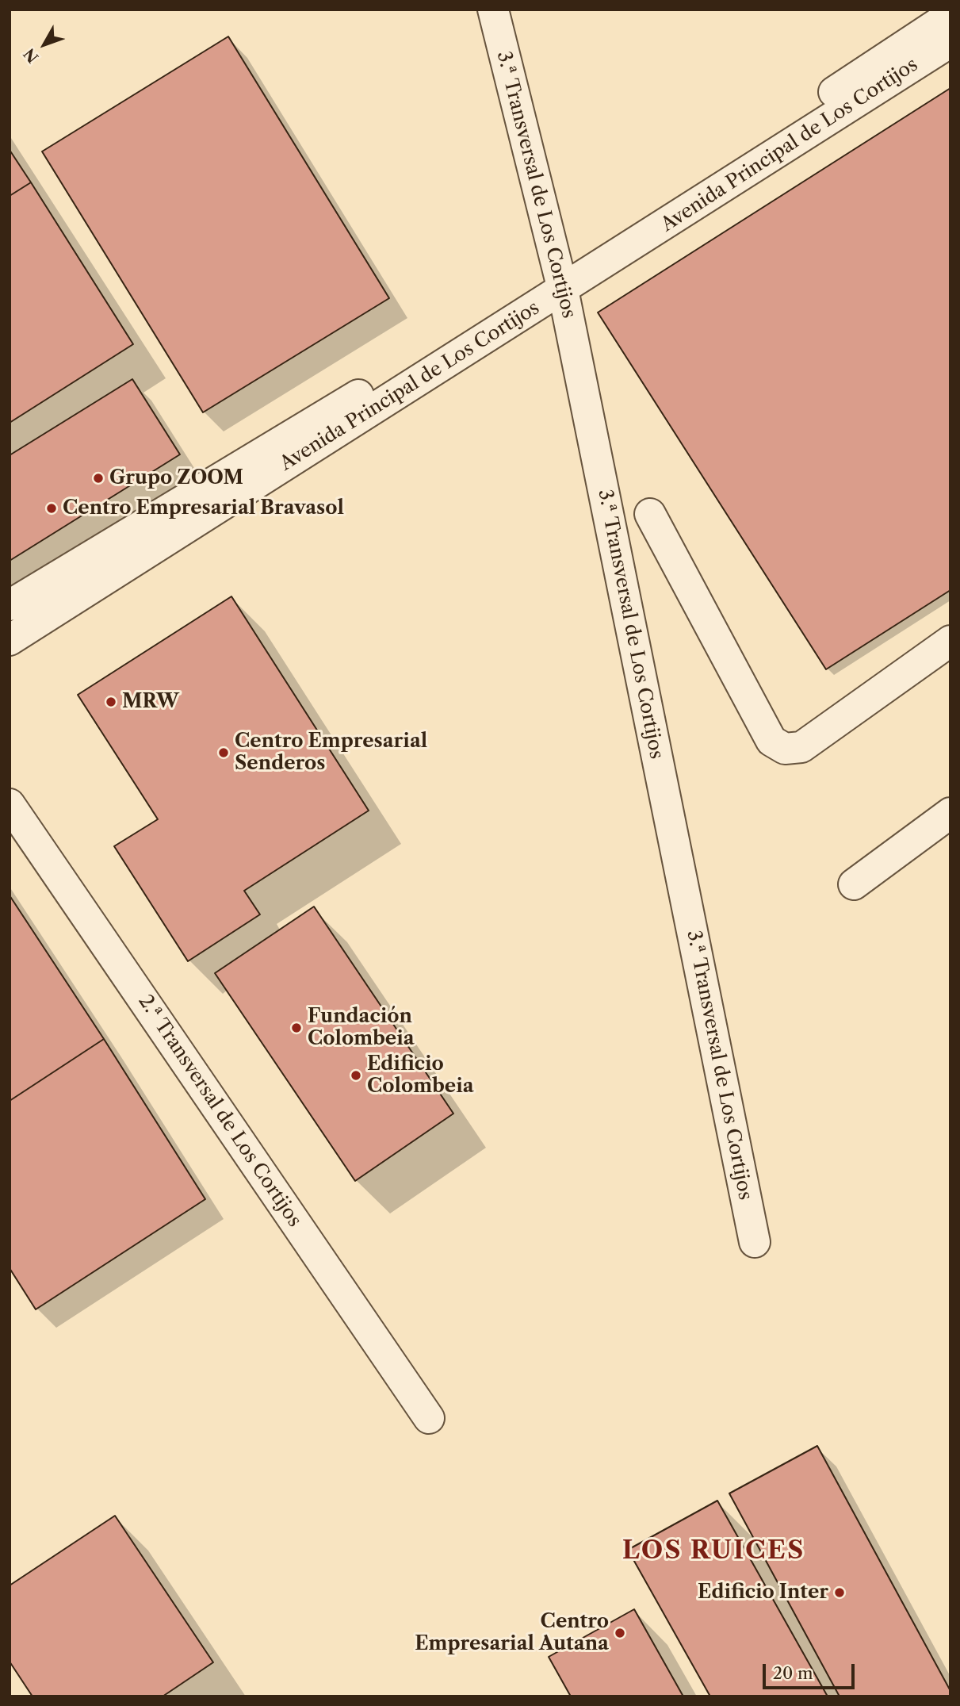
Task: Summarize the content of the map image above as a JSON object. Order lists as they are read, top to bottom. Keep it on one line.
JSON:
{"streets":{"street":["Avenida Principal de Los Cortijos","3.ª Transversal de Los Cortijos","2.ª Transversal de Los Cortijos"]},"crossings":[["Avenida Principal de Los Cortijos","3.ª Transversal de Los Cortijos"]],"districts":["LOS RUICES"],"places":["Grupo ZOOM","Centro Empresarial Bravasol","MRW","Centro Empresarial Senderos","Fundación Colombeia","Edificio Colombeia","Edificio Inter","Centro Empresarial Autana"],"scale_bar":"20 m","north":"bottom left"}
